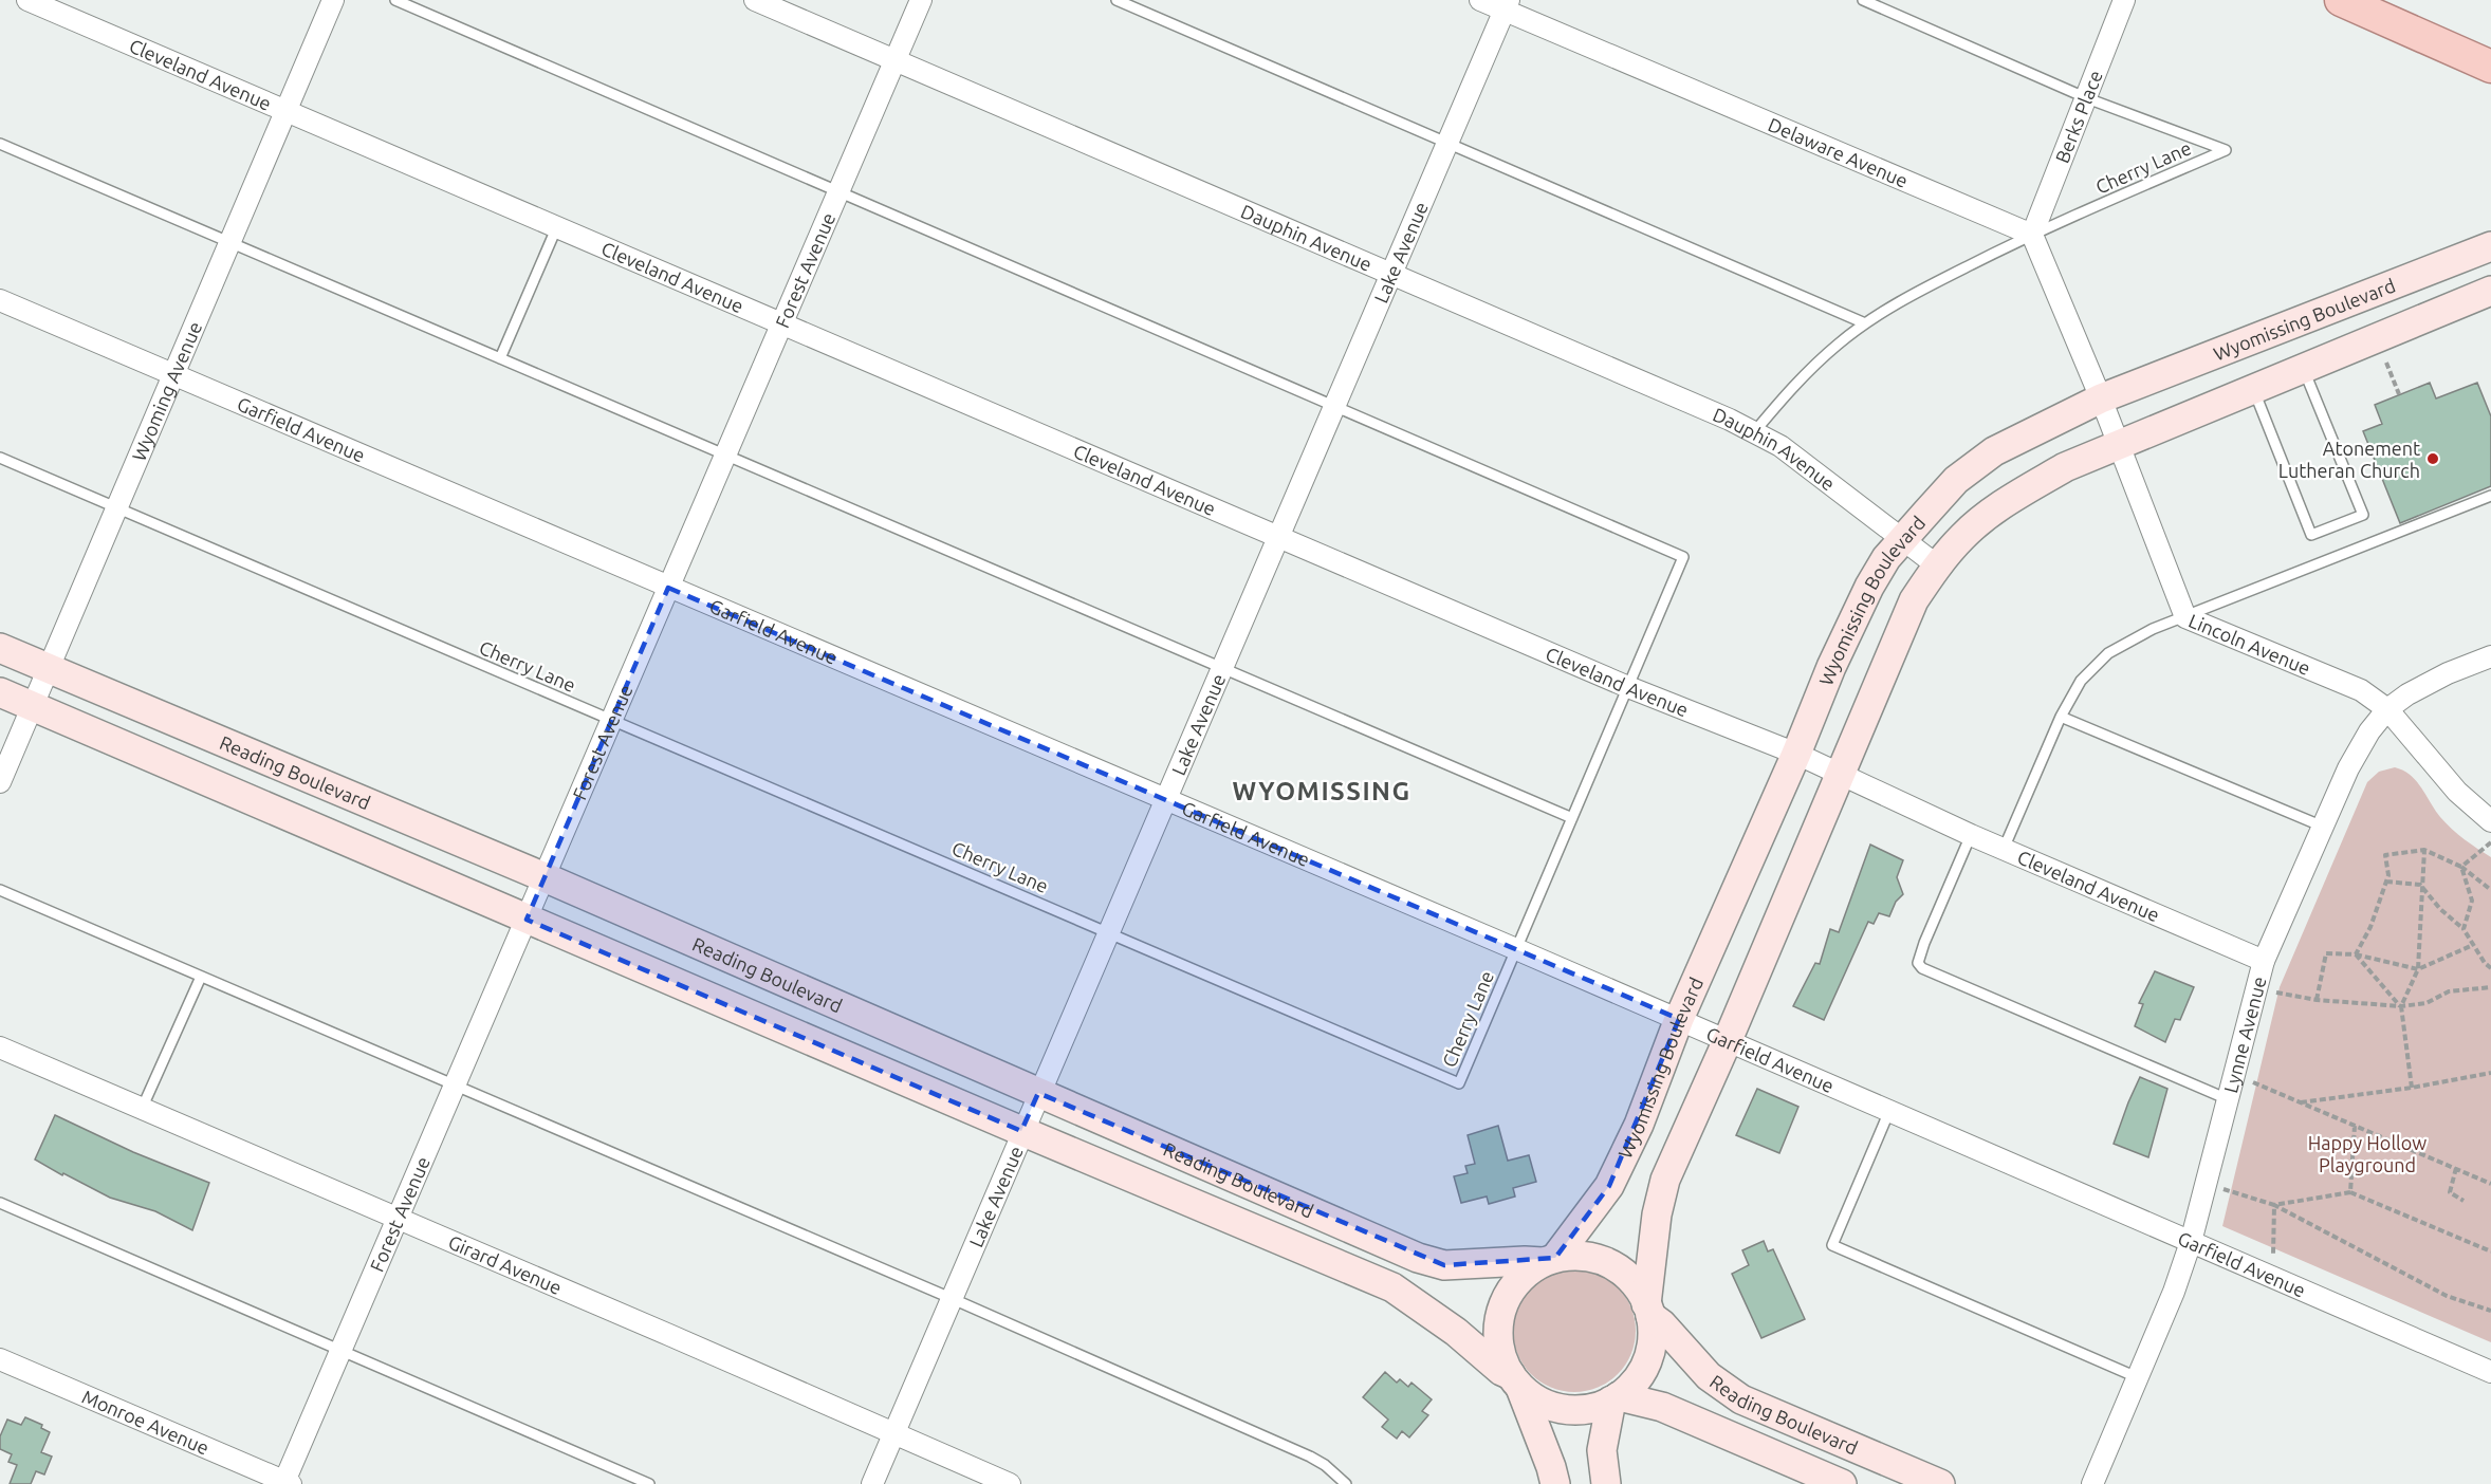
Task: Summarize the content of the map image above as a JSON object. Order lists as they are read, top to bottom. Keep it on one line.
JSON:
{"streets":{"street":["Cleveland Avenue","Berks Place","Delaware Avenue","Dauphin Avenue","Lake Avenue","Forest Avenue","Wyomissing Boulevard","Wyoming Avenue","Garfield Avenue","Lincoln Avenue","Reading Boulevard","Lynne Avenue","Girard Avenue","Monroe Avenue"],"lane":["Cherry Lane"]},"crossings":[["Cleveland Avenue","Cherry Lane"],["Cleveland Avenue","Lake Avenue"],["Cleveland Avenue","Forest Avenue"],["Cleveland Avenue","Wyomissing Boulevard"],["Cleveland Avenue","Wyoming Avenue"],["Cleveland Avenue","Lynne Avenue"],["Berks Place","Delaware Avenue"],["Berks Place","Cherry Lane"],["Delaware Avenue","Cherry Lane"],["Delaware Avenue","Lake Avenue"],["Cherry Lane","Dauphin Avenue"],["Cherry Lane","Lake Avenue"],["Cherry Lane","Forest Avenue"],["Cherry Lane","Wyoming Avenue"],["Cherry Lane","Garfield Avenue"],["Dauphin Avenue","Lake Avenue"],["Dauphin Avenue","Forest Avenue"],["Dauphin Avenue","Wyomissing Boulevard"],["Lake Avenue","Garfield Avenue"],["Lake Avenue","Reading Boulevard"],["Lake Avenue","Girard Avenue"],["Forest Avenue","Garfield Avenue"],["Forest Avenue","Reading Boulevard"],["Forest Avenue","Girard Avenue"],["Forest Avenue","Monroe Avenue"],["Wyomissing Boulevard","Garfield Avenue"],["Wyomissing Boulevard","Lincoln Avenue"],["Wyomissing Boulevard","Reading Boulevard"],["Wyoming Avenue","Garfield Avenue"],["Wyoming Avenue","Reading Boulevard"],["Garfield Avenue","Lynne Avenue"],["Lincoln Avenue","Lynne Avenue"]],"districts":["WYOMISSING"],"parks":["Happy Hollow Playground"],"places":["Atonement Lutheran Church"]}
